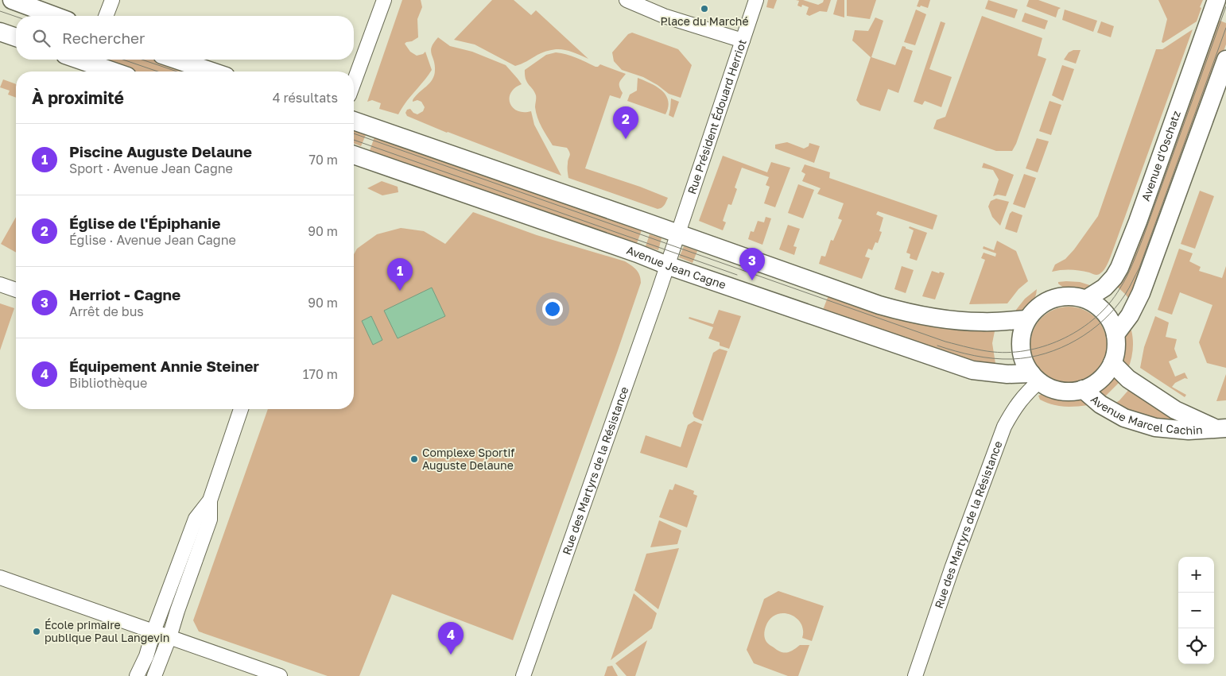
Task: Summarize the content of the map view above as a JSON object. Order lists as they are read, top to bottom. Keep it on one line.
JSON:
{"streets":{"street":["Rue Président Édouard Herriot","Avenue d'Oschatz","Avenue Jean Cagne","Avenue Marcel Cachin","Rue des Martyrs de la Résistance"]},"crossings":[["Rue Président Édouard Herriot","Avenue Jean Cagne"],["Rue Président Édouard Herriot","Rue des Martyrs de la Résistance"],["Avenue d'Oschatz","Avenue Jean Cagne"],["Avenue d'Oschatz","Avenue Marcel Cachin"],["Avenue d'Oschatz","Rue des Martyrs de la Résistance"],["Avenue Jean Cagne","Avenue Marcel Cachin"],["Avenue Jean Cagne","Rue des Martyrs de la Résistance"],["Avenue Marcel Cachin","Rue des Martyrs de la Résistance"]],"places":["Place du Marché","Complexe Sportif Auguste Delaune","École primaire publique Paul Langevin"],"page":{"search":"Rechercher","heading":["À proximité","4 résultats"],"pins":["2","3","1","4"],"list":[{"mark":"1","name":"Piscine Auguste Delaune","note":"Sport · Avenue Jean Cagne","value":"70 m"},{"mark":"2","name":"Église de l'Épiphanie","note":"Église · Avenue Jean Cagne","value":"90 m"},{"mark":"3","name":"Herriot - Cagne","note":"Arrêt de bus","value":"90 m"},{"mark":"4","name":"Équipement Annie Steiner","note":"Bibliothèque","value":"170 m"}],"map_buttons":["+","−"]}}
